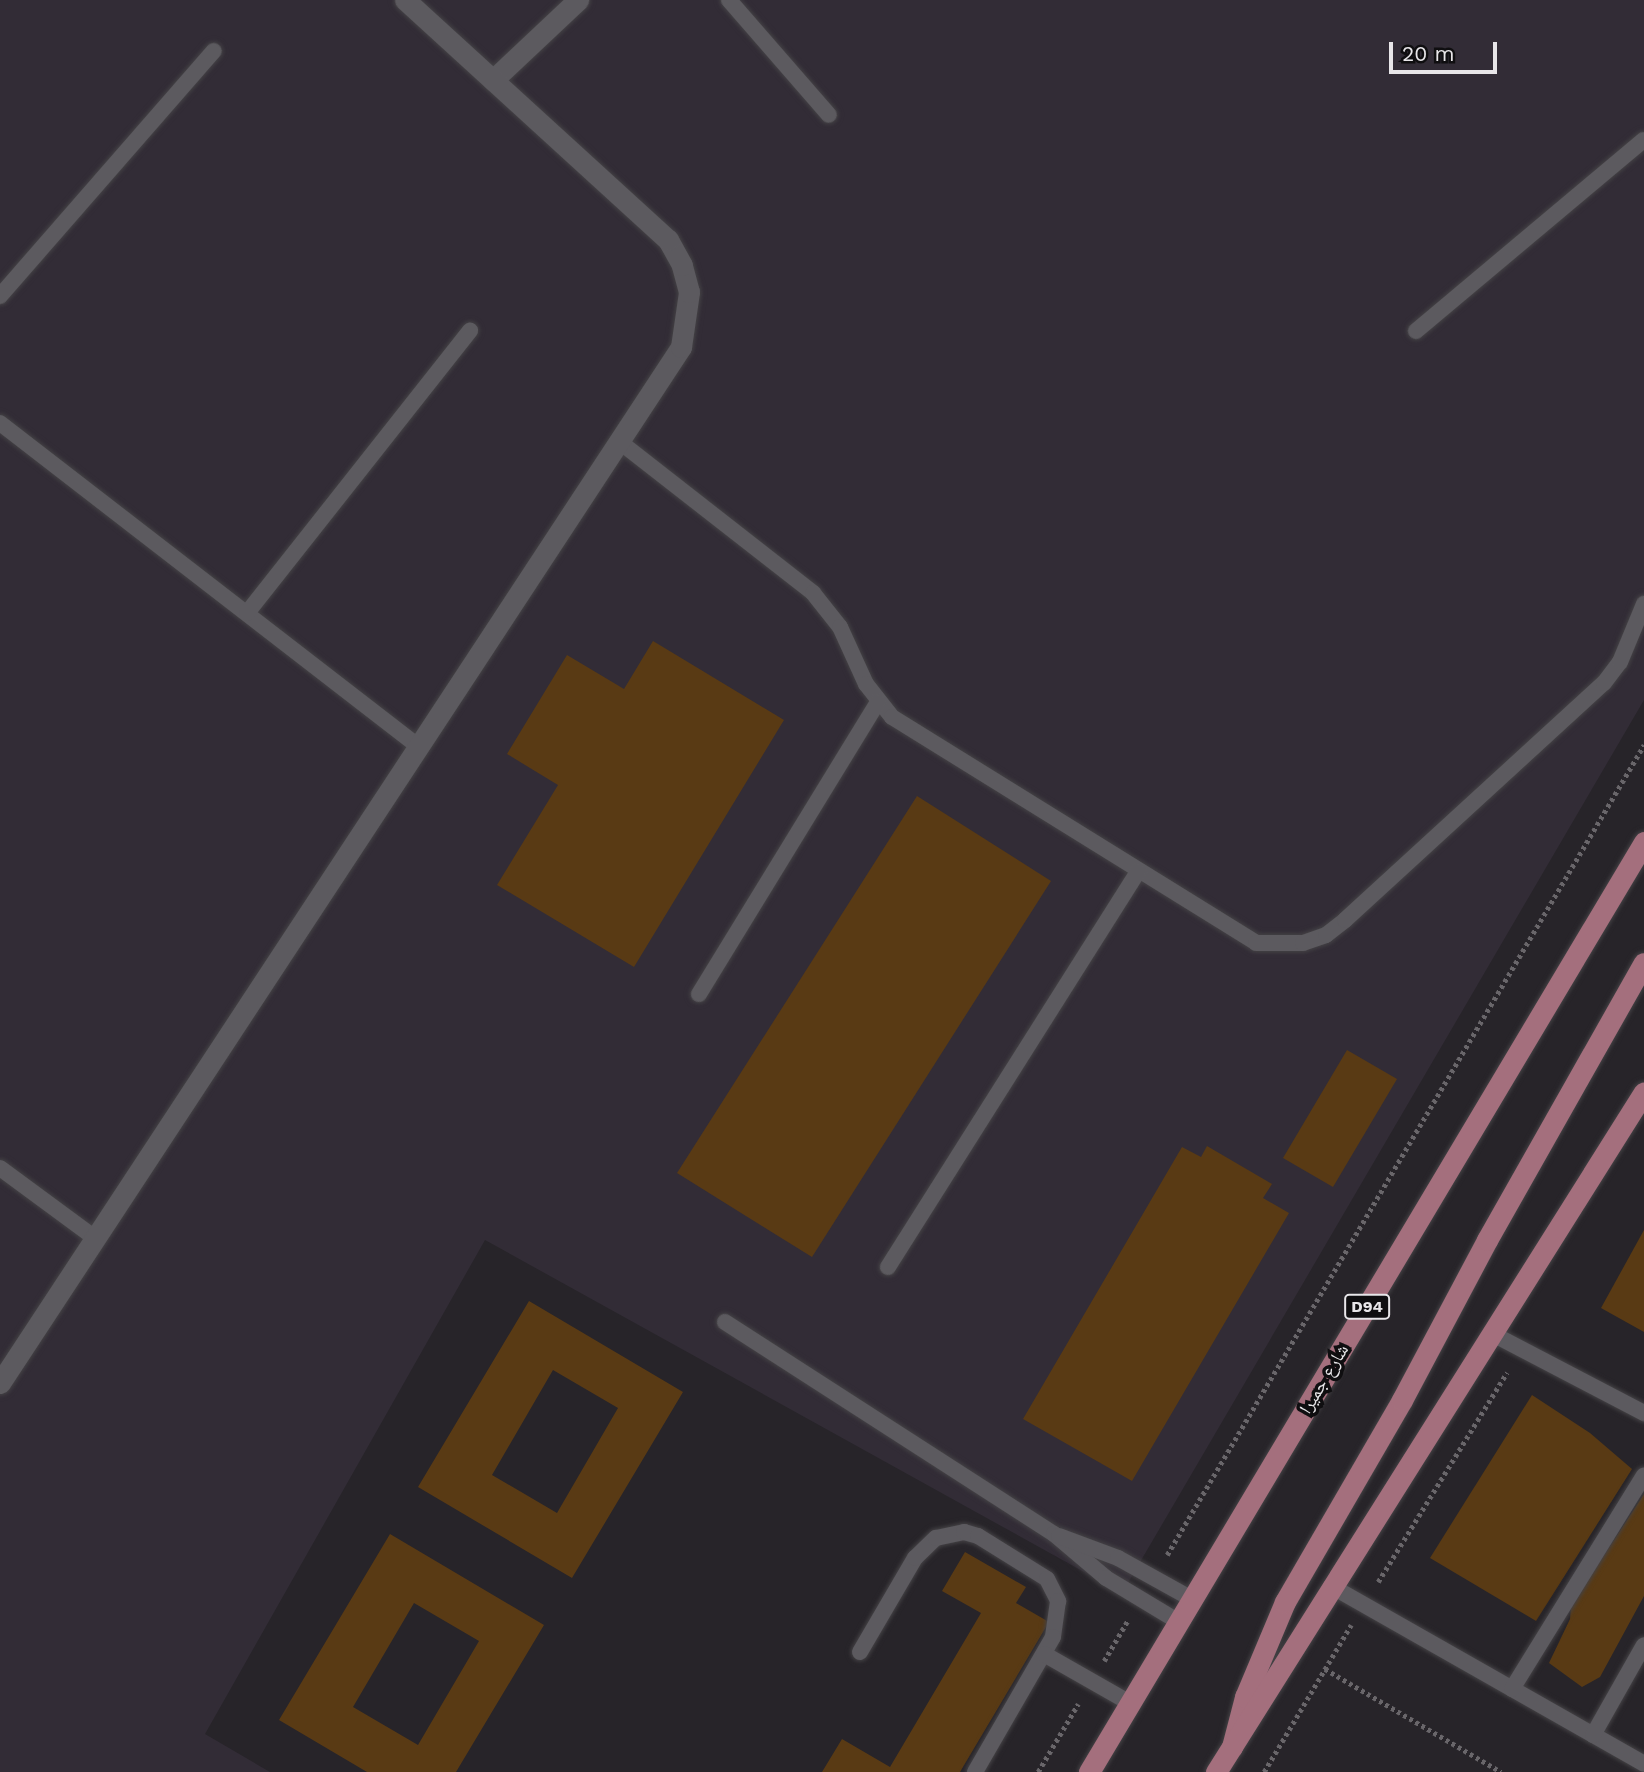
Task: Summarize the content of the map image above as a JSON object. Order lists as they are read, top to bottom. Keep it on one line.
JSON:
{"streets":{"main road":["D94","شارع جميرا"]},"scale_bar":"20 m"}
